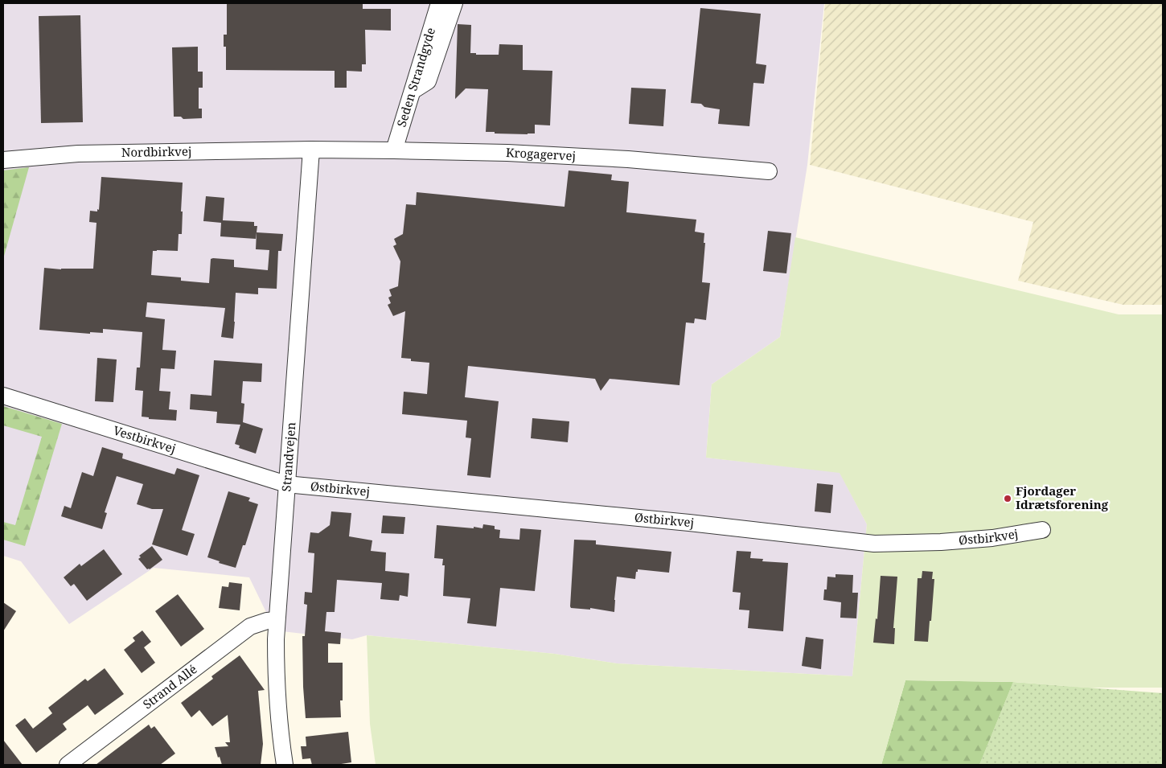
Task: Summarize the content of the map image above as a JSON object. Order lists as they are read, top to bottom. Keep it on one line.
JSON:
{"streets":{"street":["Seden Strandgyde","Nordbirkvej","Krogagervej","Vestbirkvej","Strandvejen","Østbirkvej","Strand Allé"]},"crossings":[["Seden Strandgyde","Krogagervej"],["Nordbirkvej","Krogagervej"],["Nordbirkvej","Strandvejen"],["Krogagervej","Strandvejen"],["Vestbirkvej","Strandvejen"],["Vestbirkvej","Østbirkvej"],["Strandvejen","Østbirkvej"],["Strandvejen","Strand Allé"]],"places":["Fjordager Idrætsforening"]}
